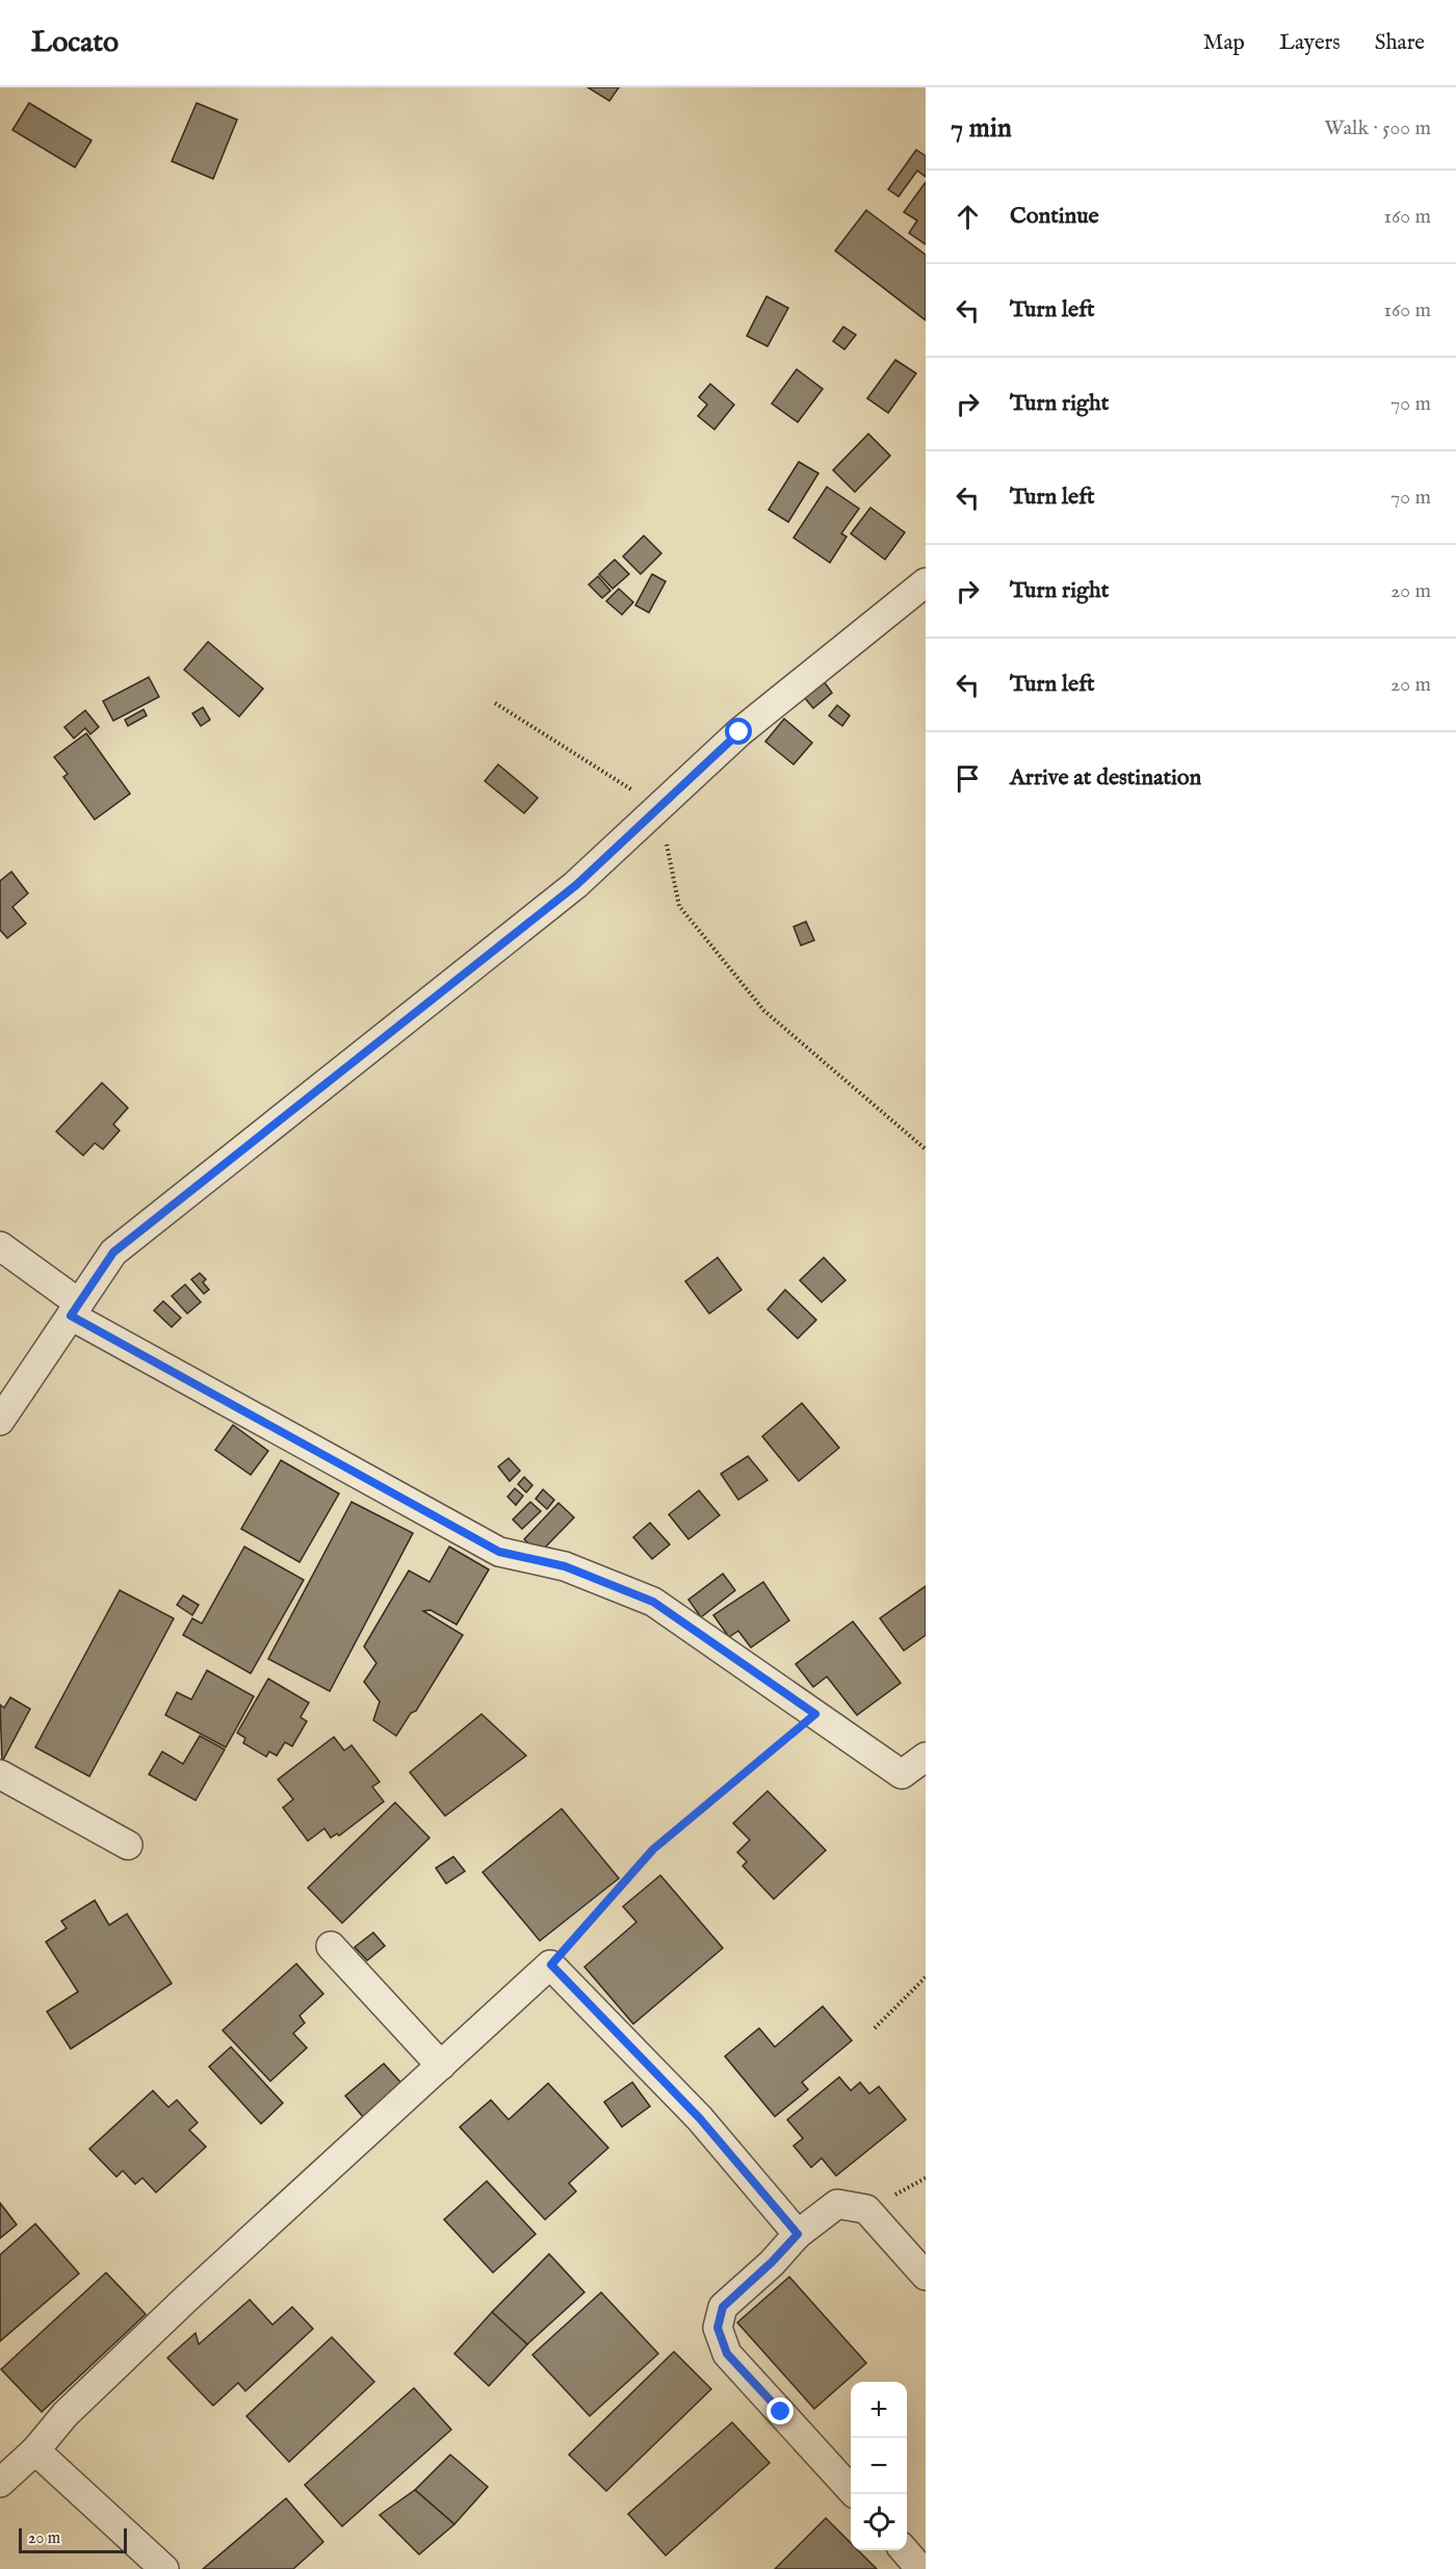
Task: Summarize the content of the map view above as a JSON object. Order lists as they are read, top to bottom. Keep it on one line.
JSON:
{"scale_bar":"20 m","page":{"header":"Locato","nav":["Map","Layers","Share"],"heading":["7 min","Walk · 500 m"],"list":[["Continue","160 m"],["Turn left","160 m"],["Turn right","70 m"],["Turn left","70 m"],["Turn right","20 m"],["Turn left","20 m"],"Arrive at destination"],"map_buttons":["+","−"],"scale":"20 m"}}
